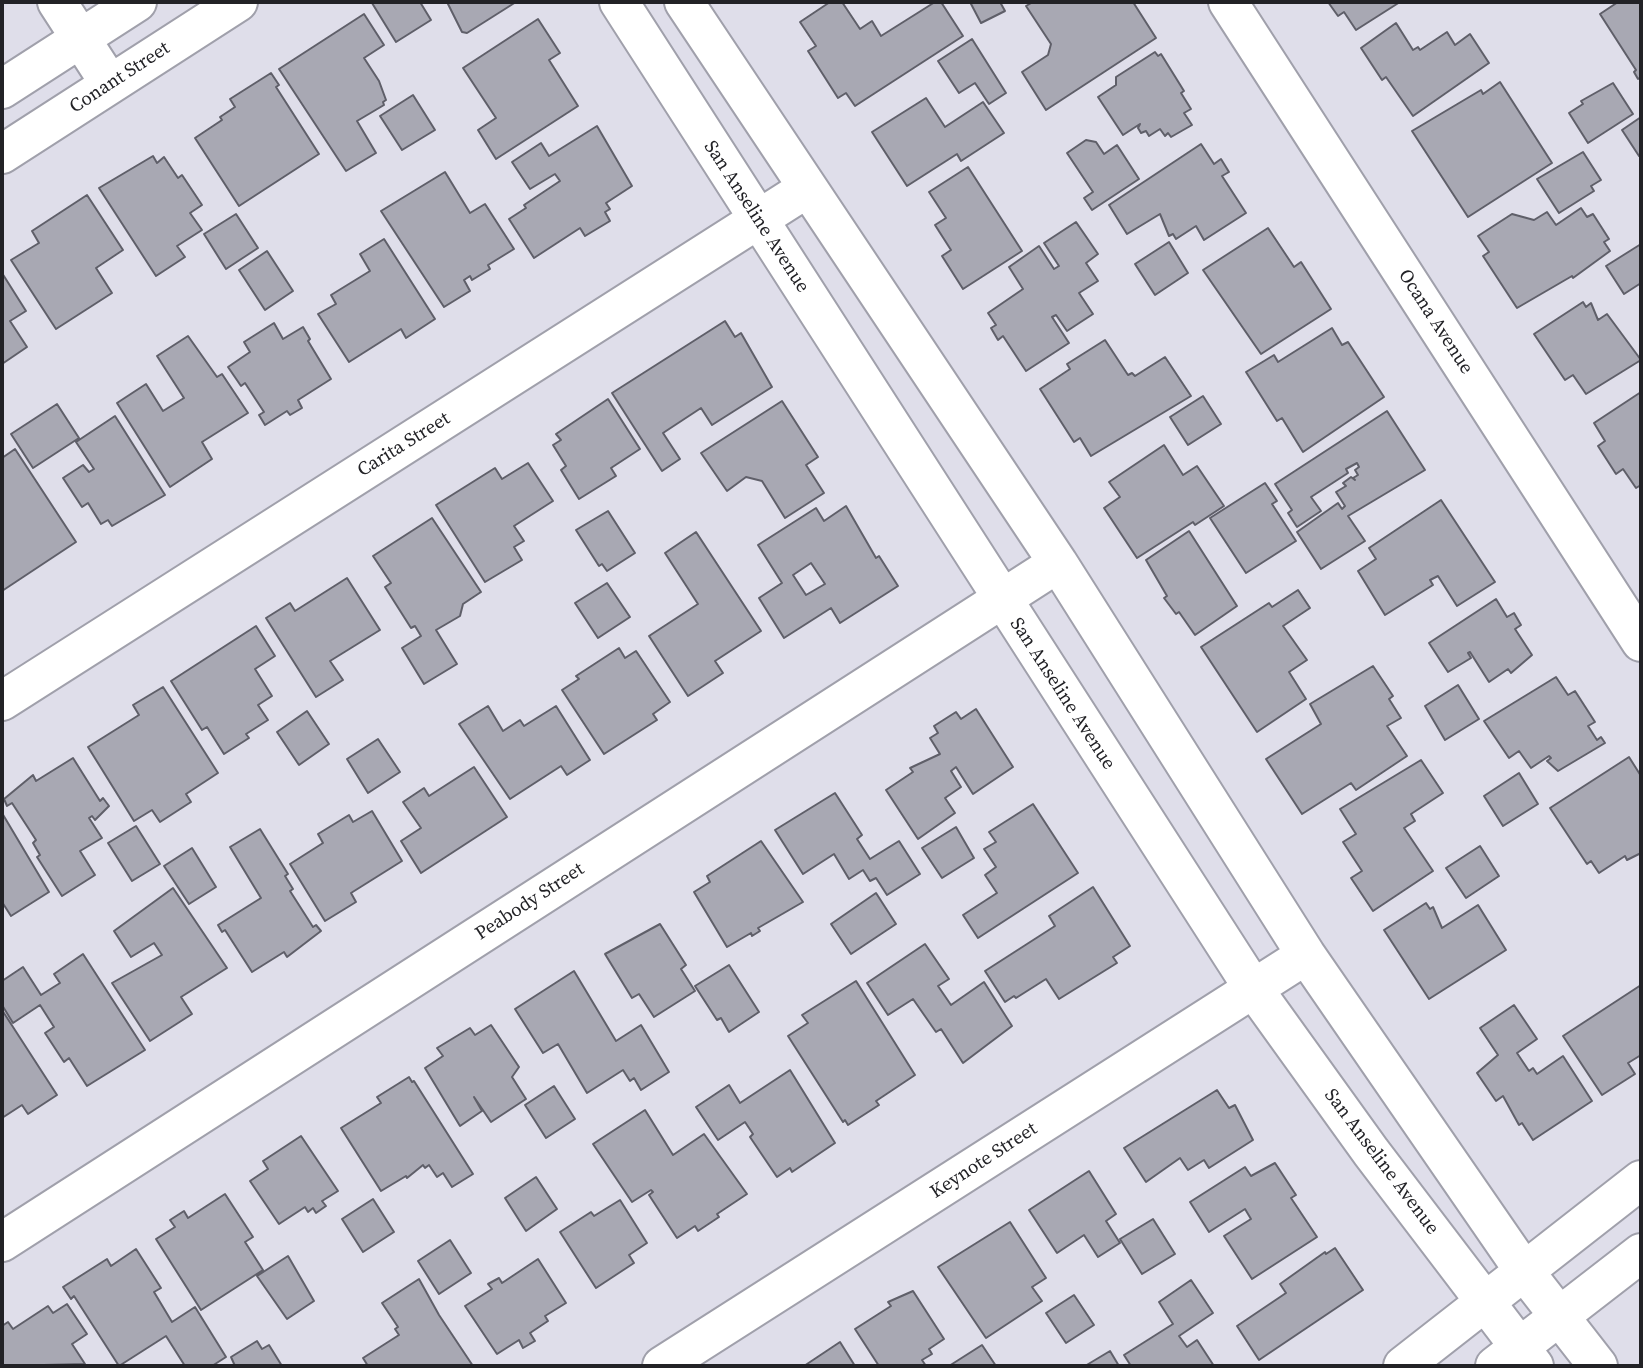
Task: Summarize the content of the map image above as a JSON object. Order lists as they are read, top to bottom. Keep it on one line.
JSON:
{"streets":{"street":["Conant Street","San Anseline Avenue","Ocana Avenue","Carita Street","Peabody Street","Keynote Street"]},"crossings":[["San Anseline Avenue","Carita Street"],["San Anseline Avenue","Peabody Street"],["San Anseline Avenue","Keynote Street"]]}
